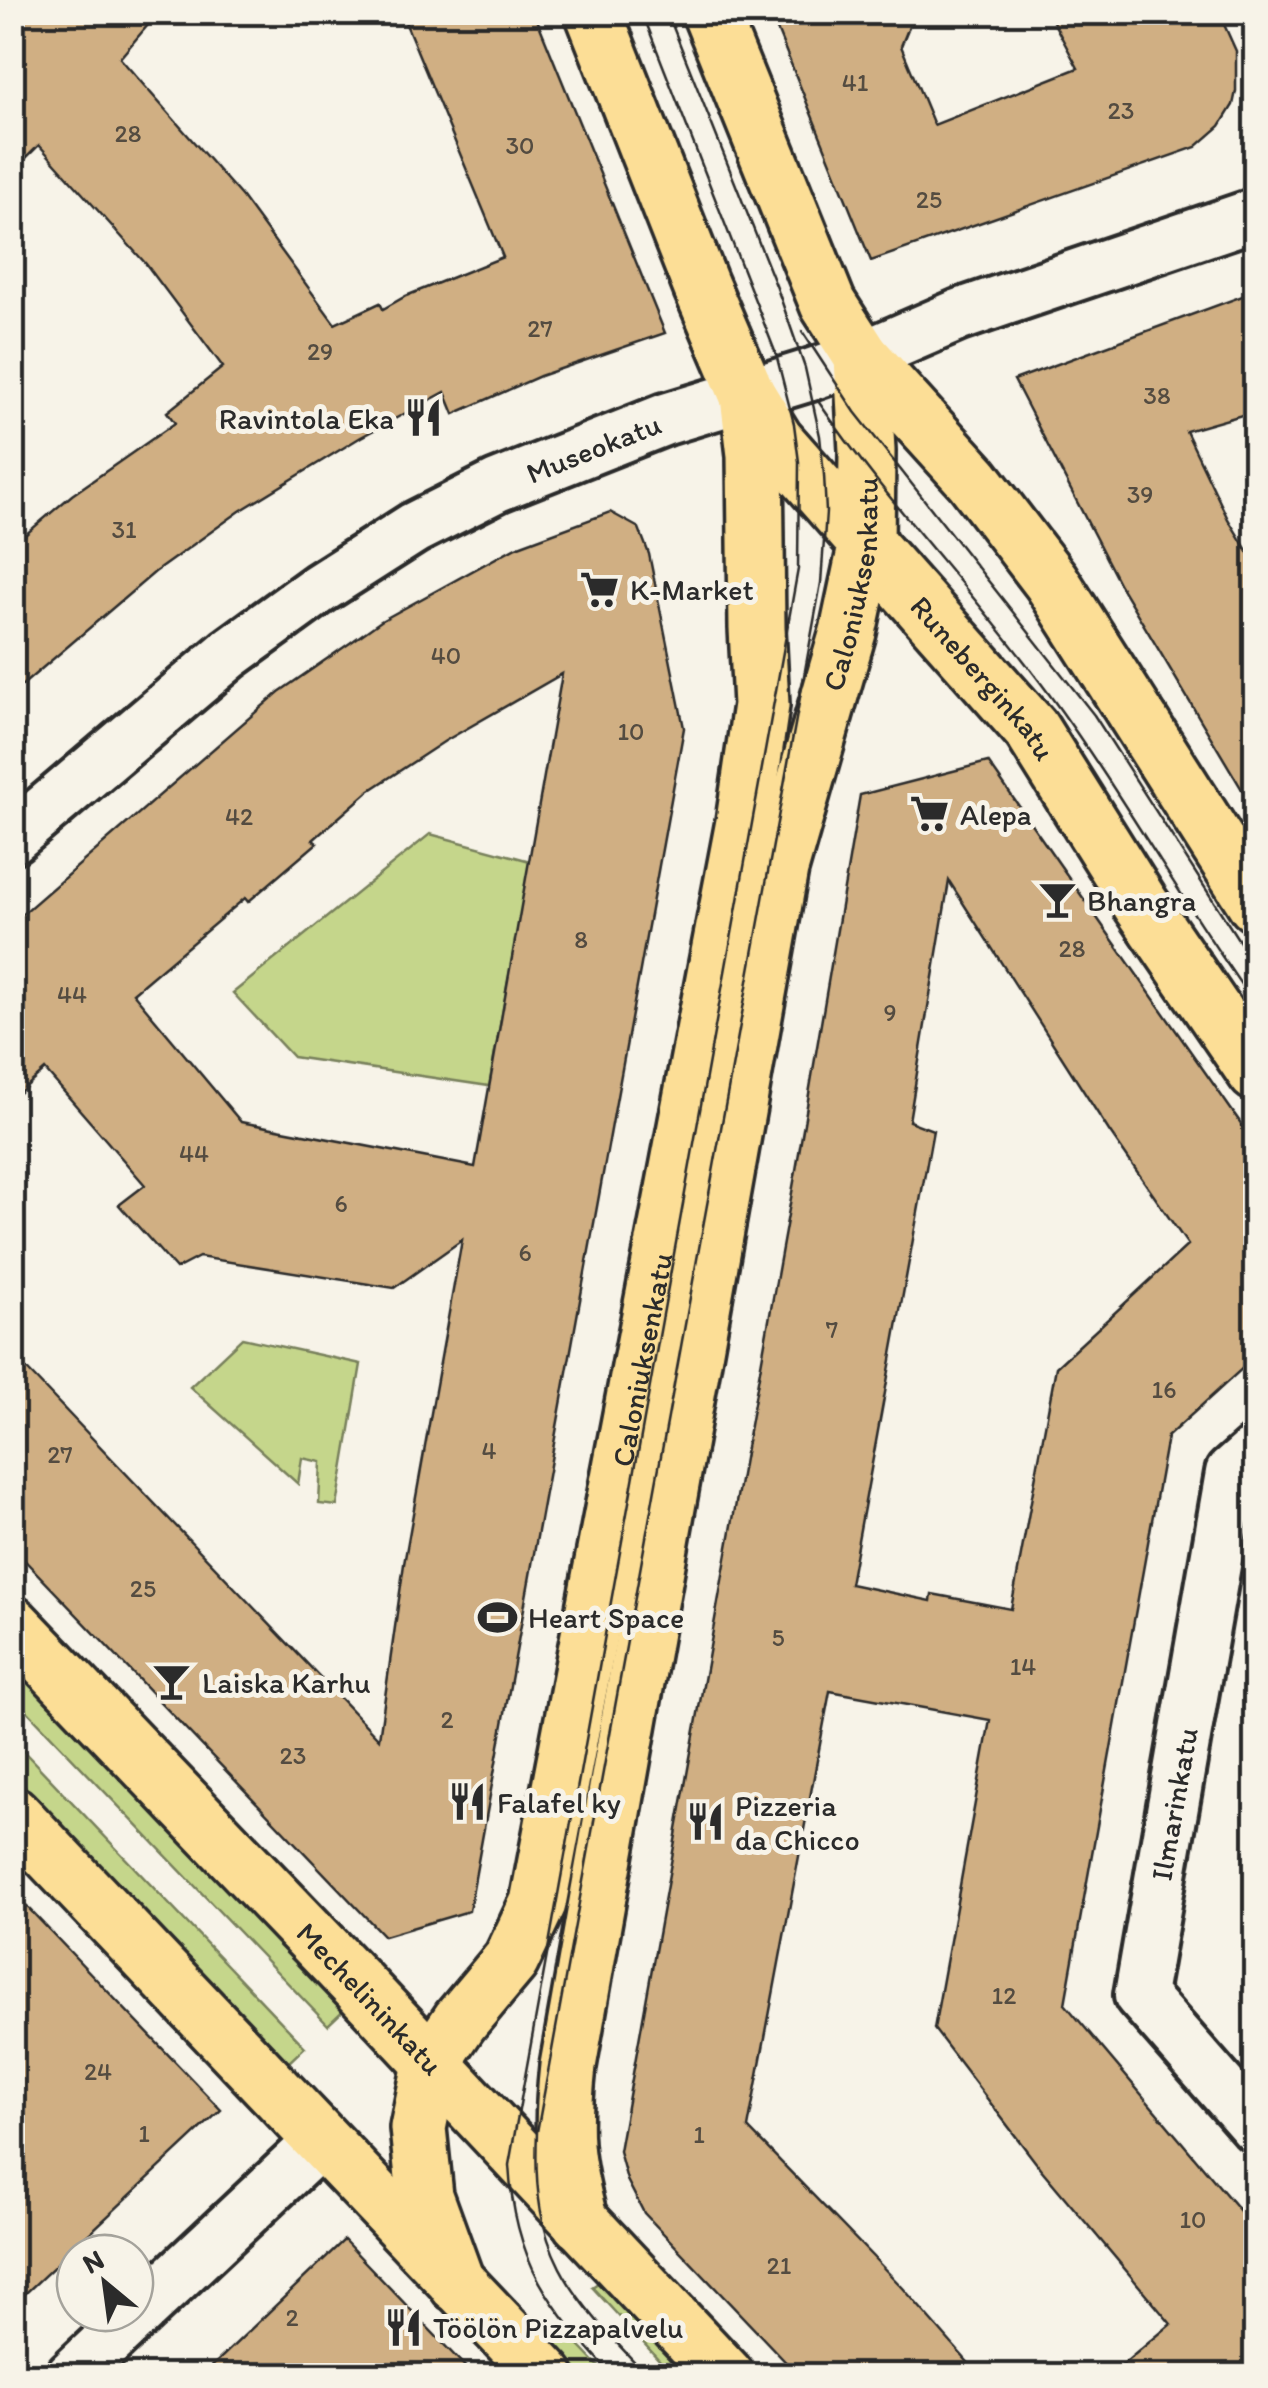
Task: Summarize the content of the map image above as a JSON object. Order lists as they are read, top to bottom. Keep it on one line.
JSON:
{"streets":{"main road":["Caloniuksenkatu","Runeberginkatu","Mechelininkatu"],"street":["Museokatu","Ilmarinkatu"]},"crossings":[["Museokatu","Caloniuksenkatu"],["Museokatu","Runeberginkatu"],["Caloniuksenkatu","Runeberginkatu"],["Caloniuksenkatu","Mechelininkatu"]],"places":{"restaurant":["Ravintola Eka","Falafel ky","Pizzeria da Chicco","Töölön Pizzapalvelu"],"supermarket":["K-Market","Alepa"],"bar":["Bhangra","Laiska Karhu"],"sports":["Heart Space"]},"house_numbers":["41","23","28","30","25","27","29","38","39","31","40","10","42","8","28","44","9","44","6","6","7","16","4","27","25","5","14","2","23","12","24","1","1","10","21","2"],"north":"top left"}
